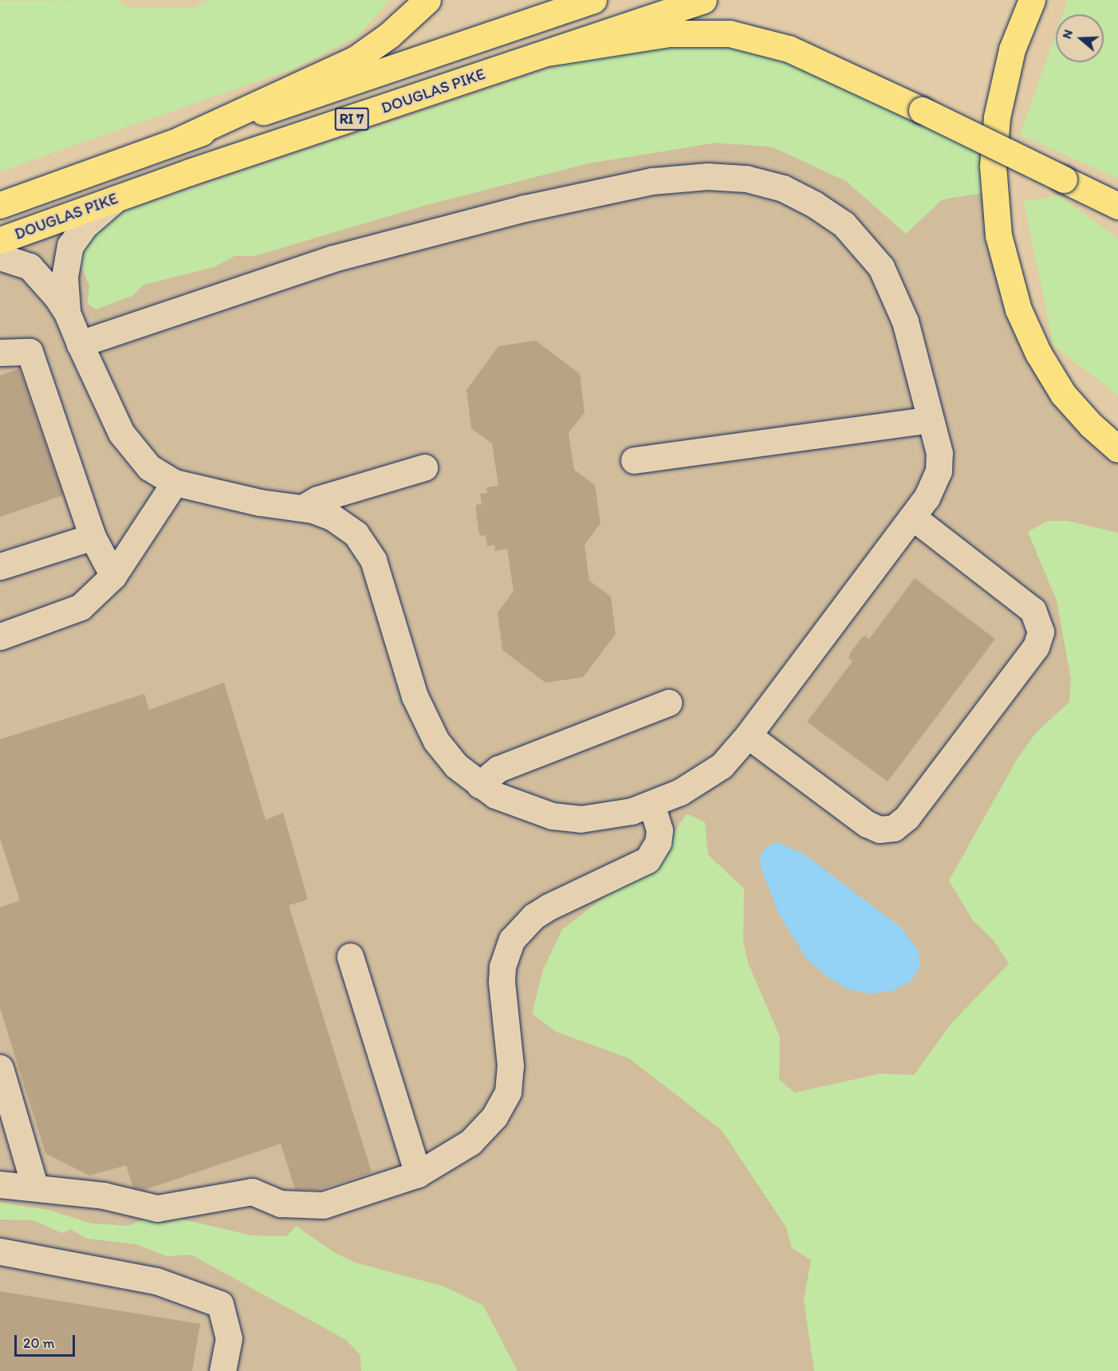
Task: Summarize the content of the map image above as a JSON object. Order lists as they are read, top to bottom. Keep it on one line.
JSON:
{"streets":{"main road":["DOUGLAS PIKE","RI 7"]},"scale_bar":"20 m","north":"left"}
